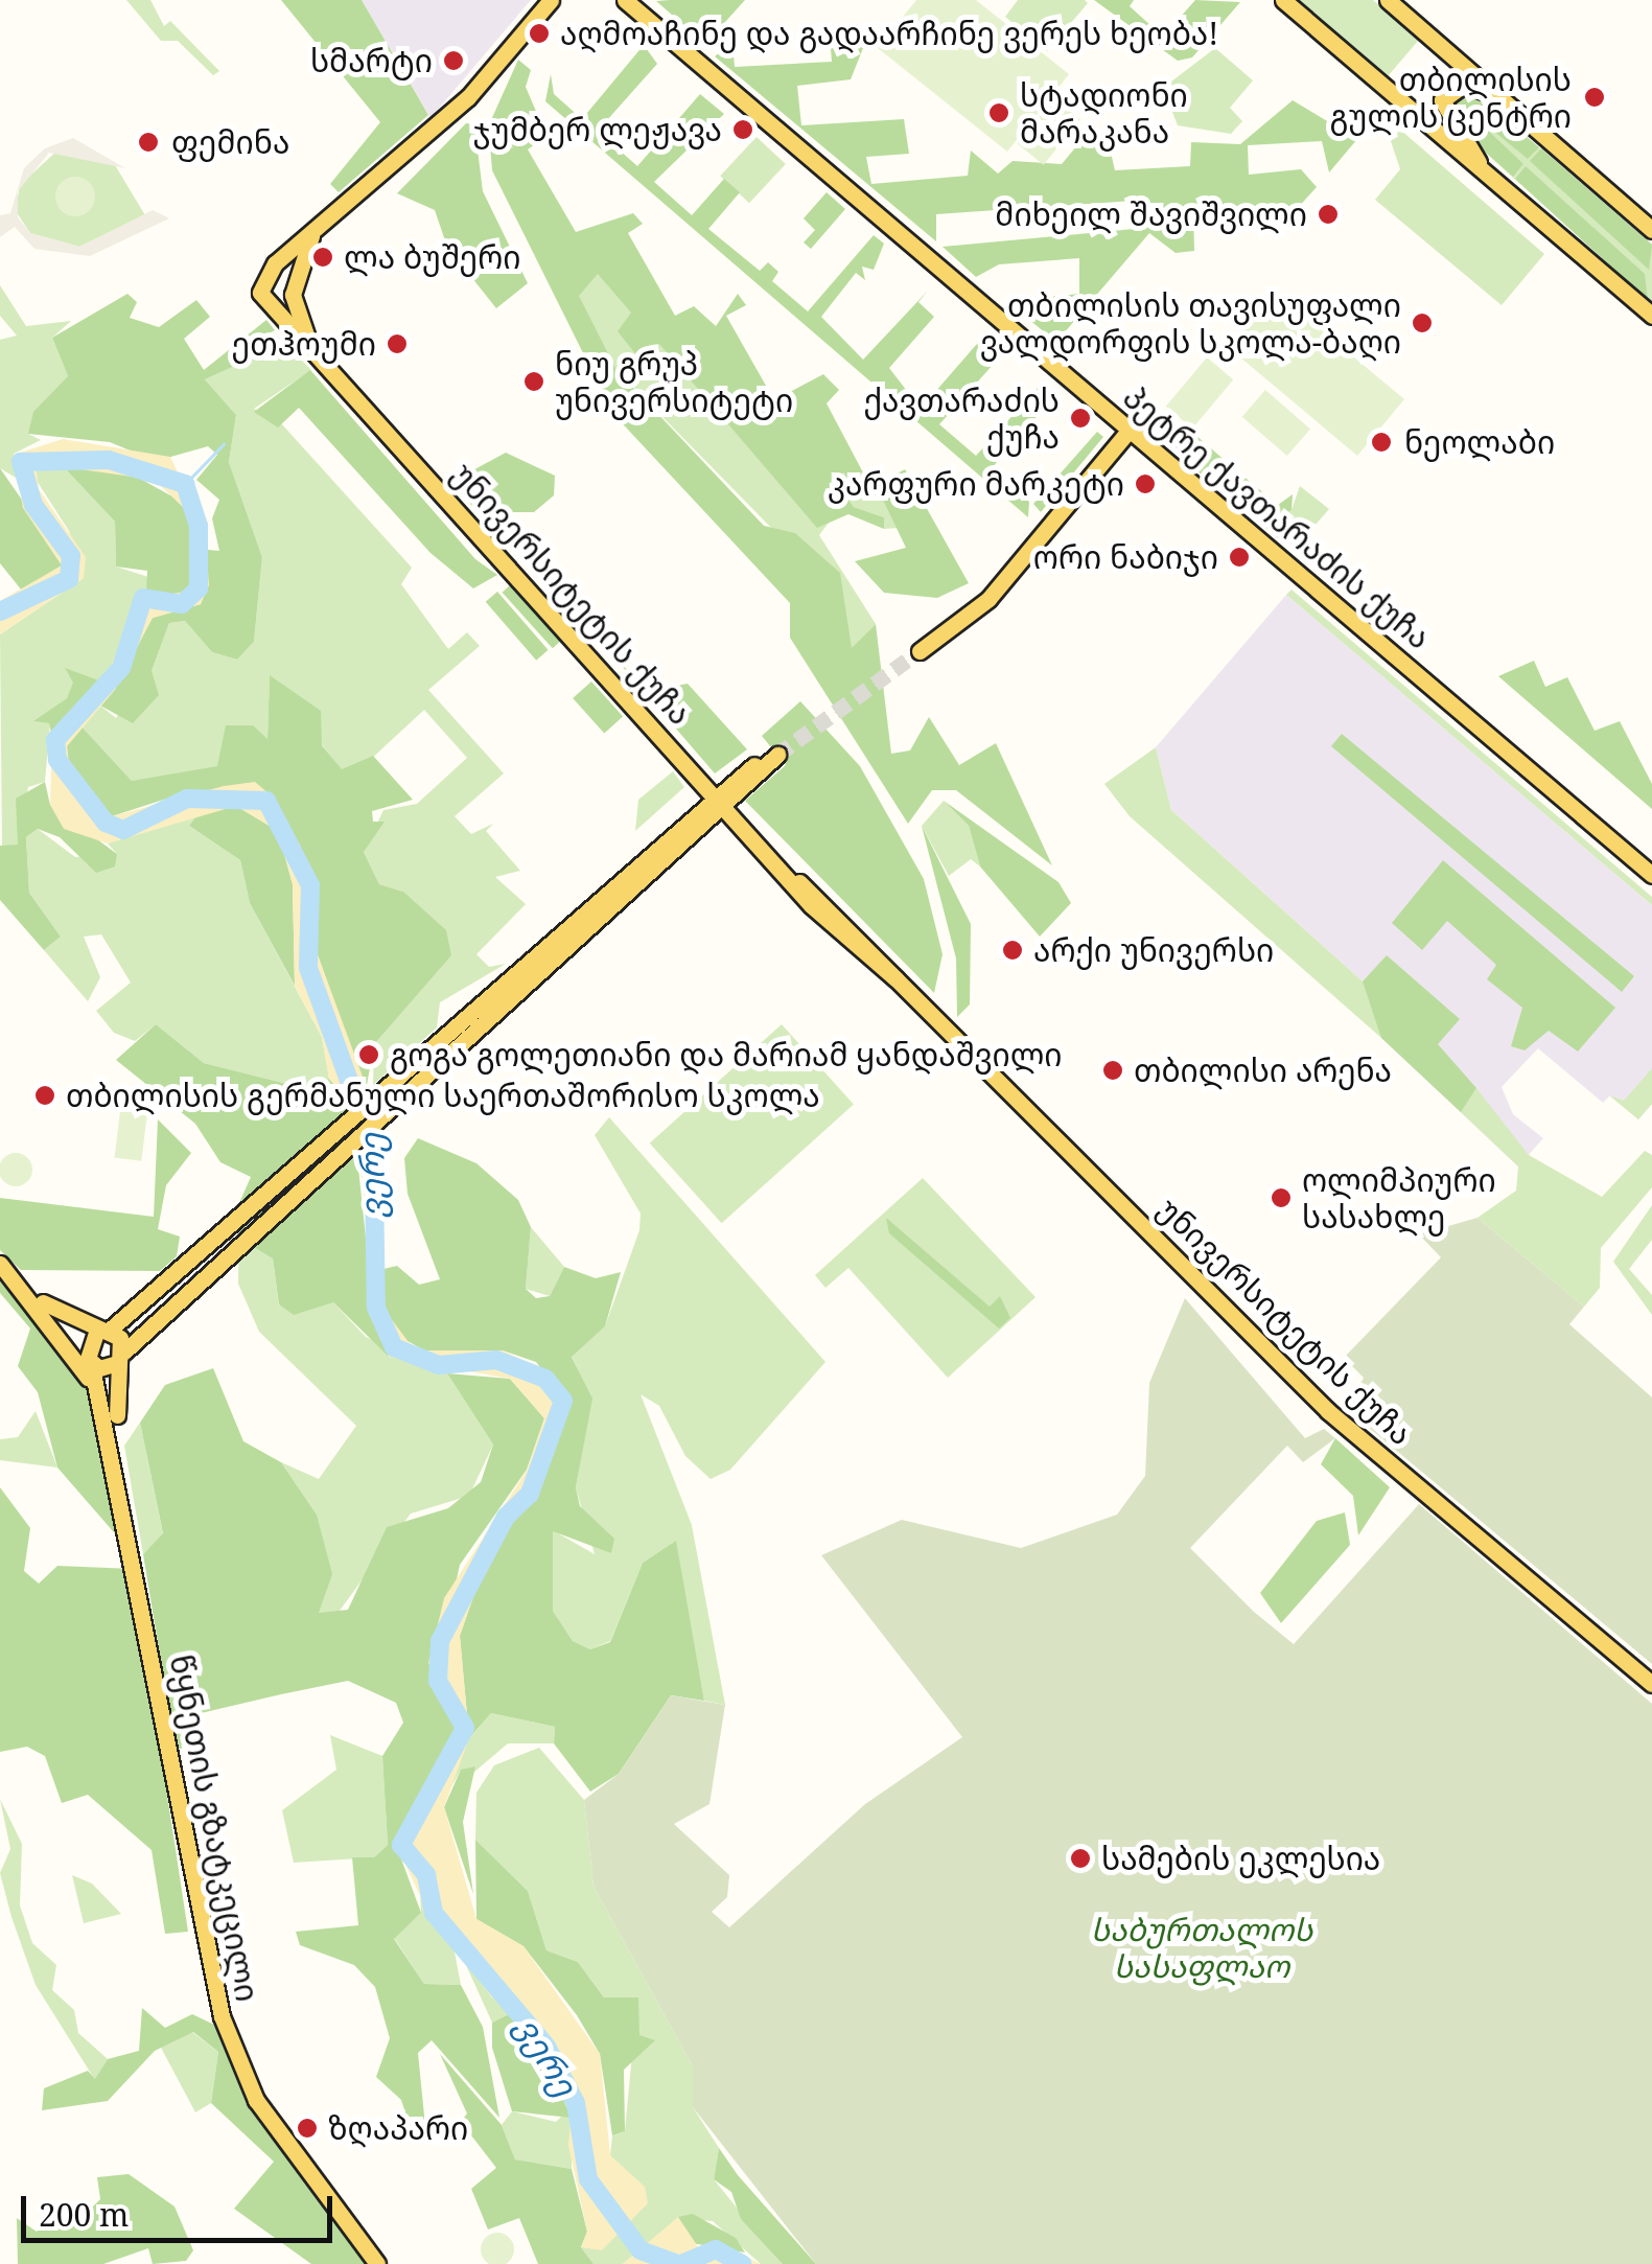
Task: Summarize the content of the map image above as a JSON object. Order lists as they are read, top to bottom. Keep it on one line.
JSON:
{"streets":{"main road":["პეტრე ქავთარაძის ქუჩა","უნივერსიტეტის ქუჩა","წყნეთის გზატკეცილი"]},"water":["ვერე"],"parks":["საბურთალოს სასაფლაო"],"places":["აღმოაჩინე და გადაარჩინე ვერეს ხეობა!","სმარტი","თბილისის გულის ცენტრი","სტადიონი მარაკანა","ჯუმბერ ლეჟავა","ფემინა","მიხეილ შავიშვილი","ლა ბუშერი","თბილისის თავისუფალი ვალდორფის სკოლა-ბაღი","ეთჰოუმი","ნიუ გრუპ უნივერსიტეტი","ქავთარაძის ქუჩა","ნეოლაბი","კარფური მარკეტი","ორი ნაბიჯი","არქი უნივერსი","გოგა გოლეთიანი და მარიამ ყანდაშვილი","თბილისი არენა","თბილისის გერმანული საერთაშორისო სკოლა","ოლიმპიური სასახლე","სამების ეკლესია","ზღაპარი"],"scale_bar":"200 m"}
